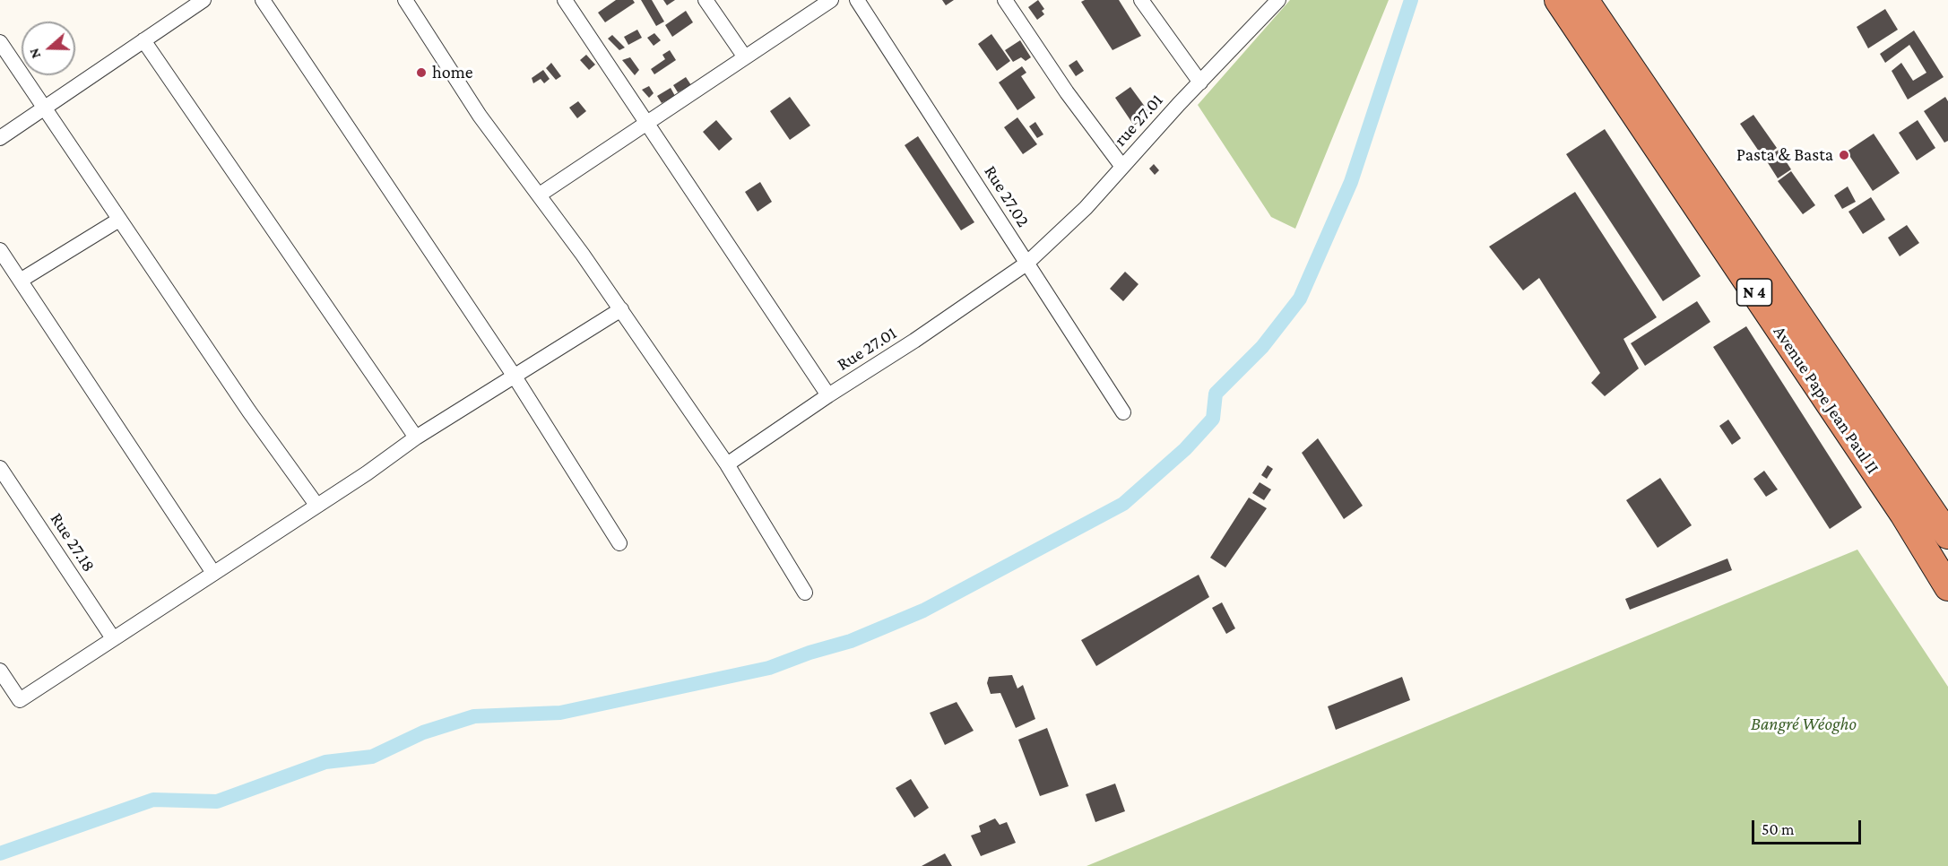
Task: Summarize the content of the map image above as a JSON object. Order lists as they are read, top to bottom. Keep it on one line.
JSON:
{"streets":{"highway":["N 4","Avenue Pape Jean Paul II"],"street":["rue 27.01","Rue 27.02","Rue 27.01","Rue 27.18"]},"crossings":[["rue 27.01","Rue 27.02"],["rue 27.01","Rue 27.01"],["Rue 27.02","Rue 27.01"]],"parks":["Bangré Wéogho"],"places":["home","Pasta & Basta"],"scale_bar":"50 m","north":"left"}
